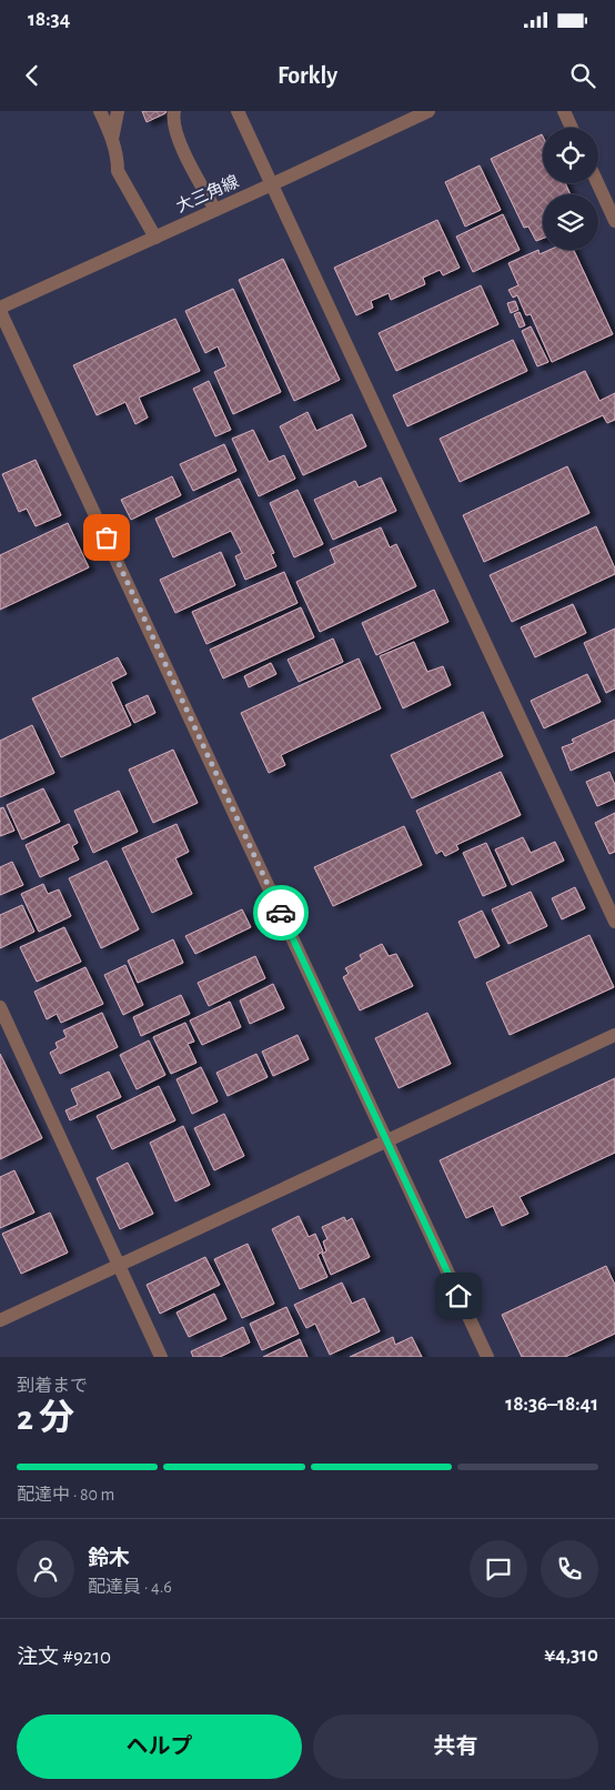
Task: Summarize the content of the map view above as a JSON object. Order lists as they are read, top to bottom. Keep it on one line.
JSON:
{"streets":{"street":["大三角線"]},"page":{"status":"18:34","header":"Forkly","heading":["2 分","到着まで","18:36–18:41"],"panel":["鈴木","配達員 · 4.6","注文 #9210","¥4,310"],"bar":"配達中 · 80 m","buttons":["ヘルプ","共有"]}}
